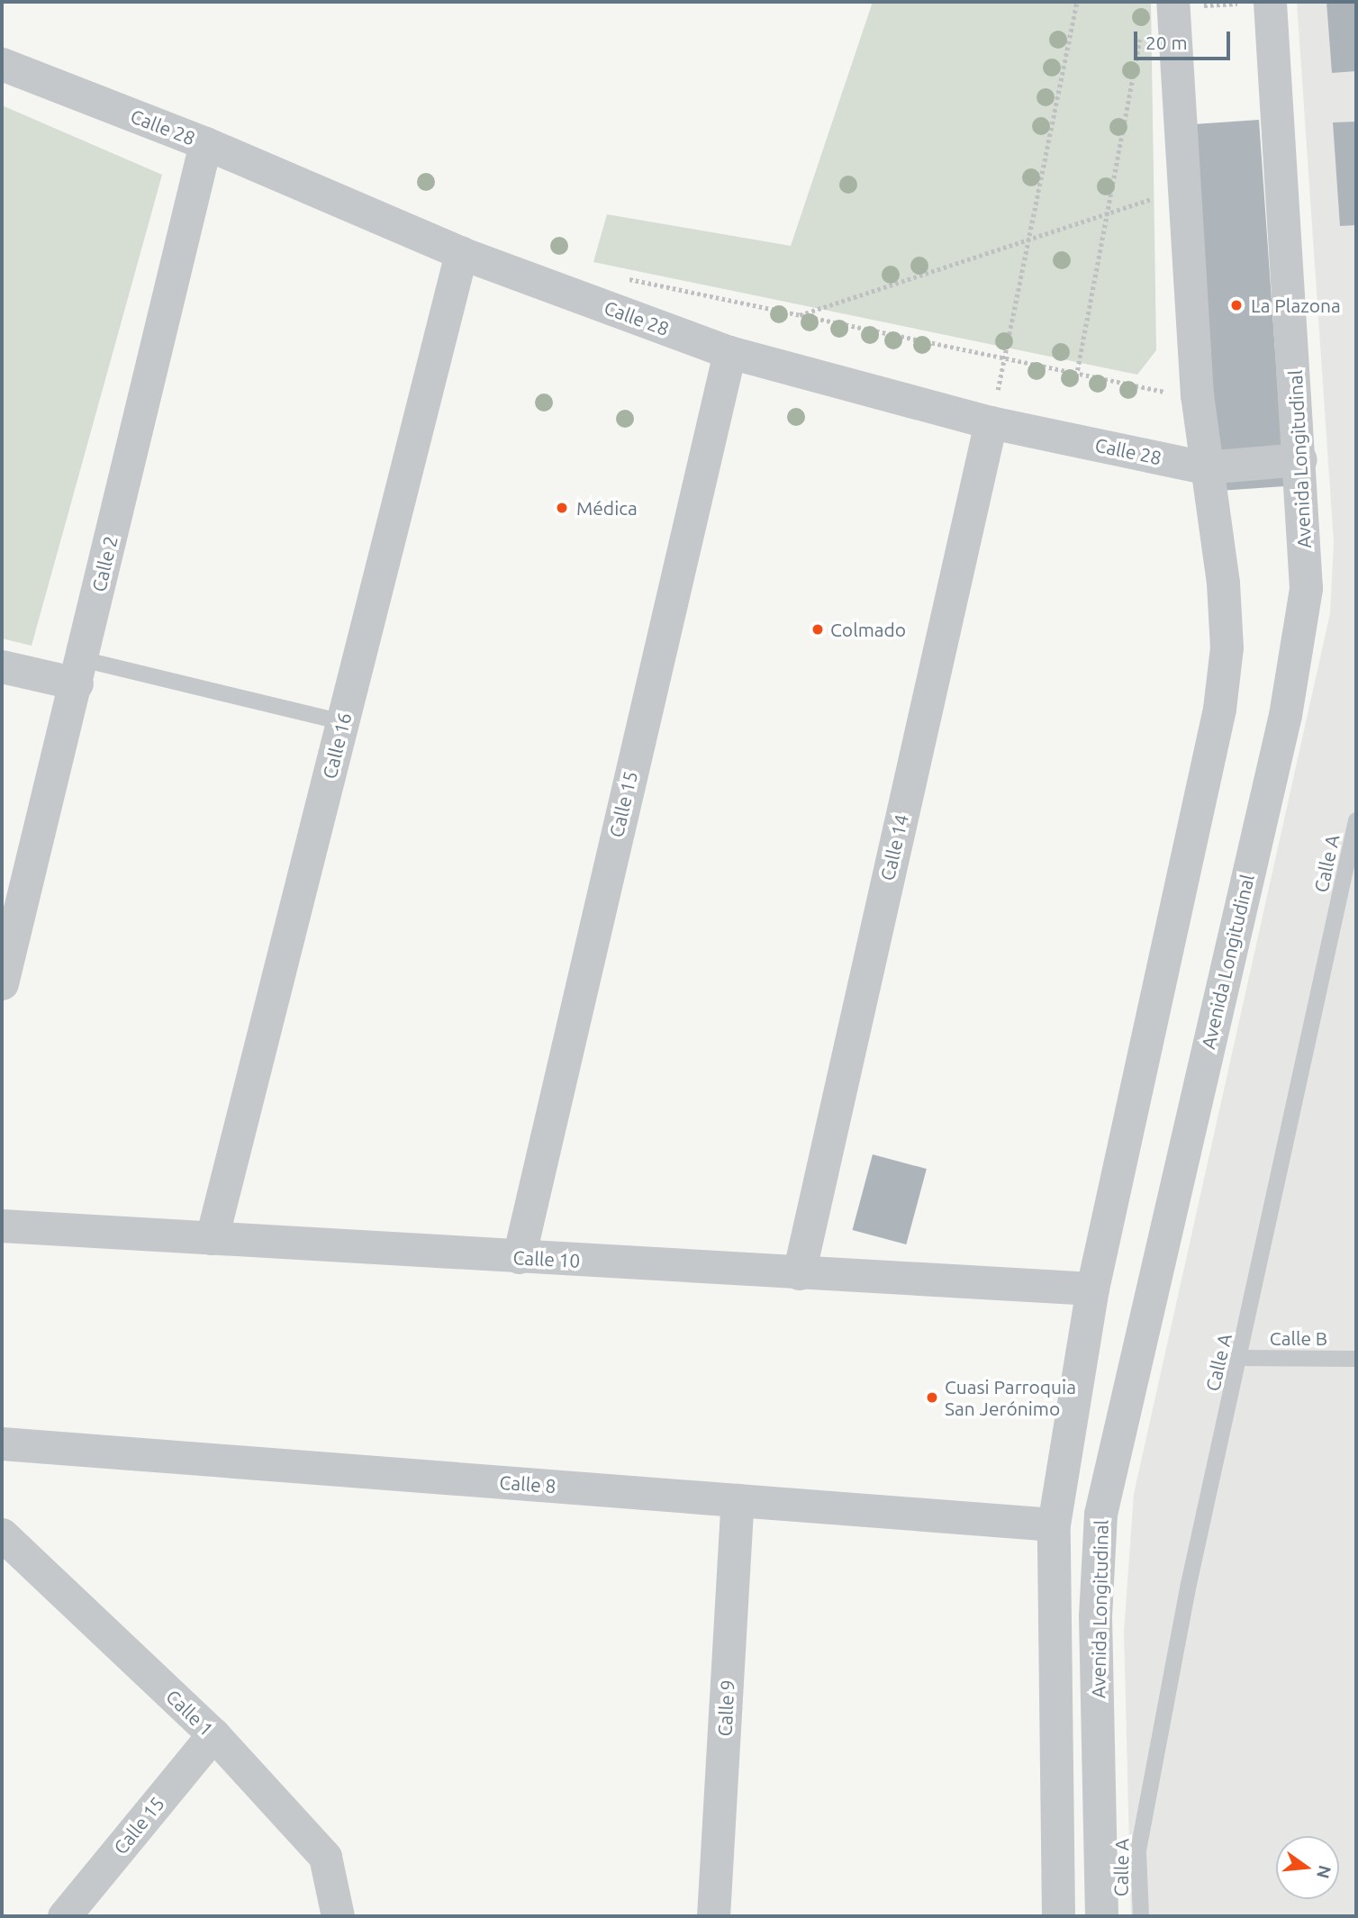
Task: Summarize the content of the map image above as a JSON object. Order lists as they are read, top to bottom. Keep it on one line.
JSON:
{"streets":{"street":["Calle 28","Avenida Longitudinal","Calle 2","Calle 16","Calle 15","Calle 14","Calle 10","Calle 8","Calle 9","Calle 1"],"lane":["Calle A","Calle B"]},"crossings":[["Calle 28","Avenida Longitudinal"],["Calle 28","Calle 2"],["Calle 28","Calle 16"],["Calle 28","Calle 15"],["Calle 28","Calle 14"],["Calle 16","Calle 10"],["Calle 15","Calle 10"],["Calle 15","Calle 1"],["Calle 14","Calle 10"],["Calle A","Calle B"],["Calle 8","Calle 9"]],"places":["La Plazona","Médica","Colmado","Cuasi Parroquia San Jerónimo"],"scale_bar":"20 m","north":"right"}
